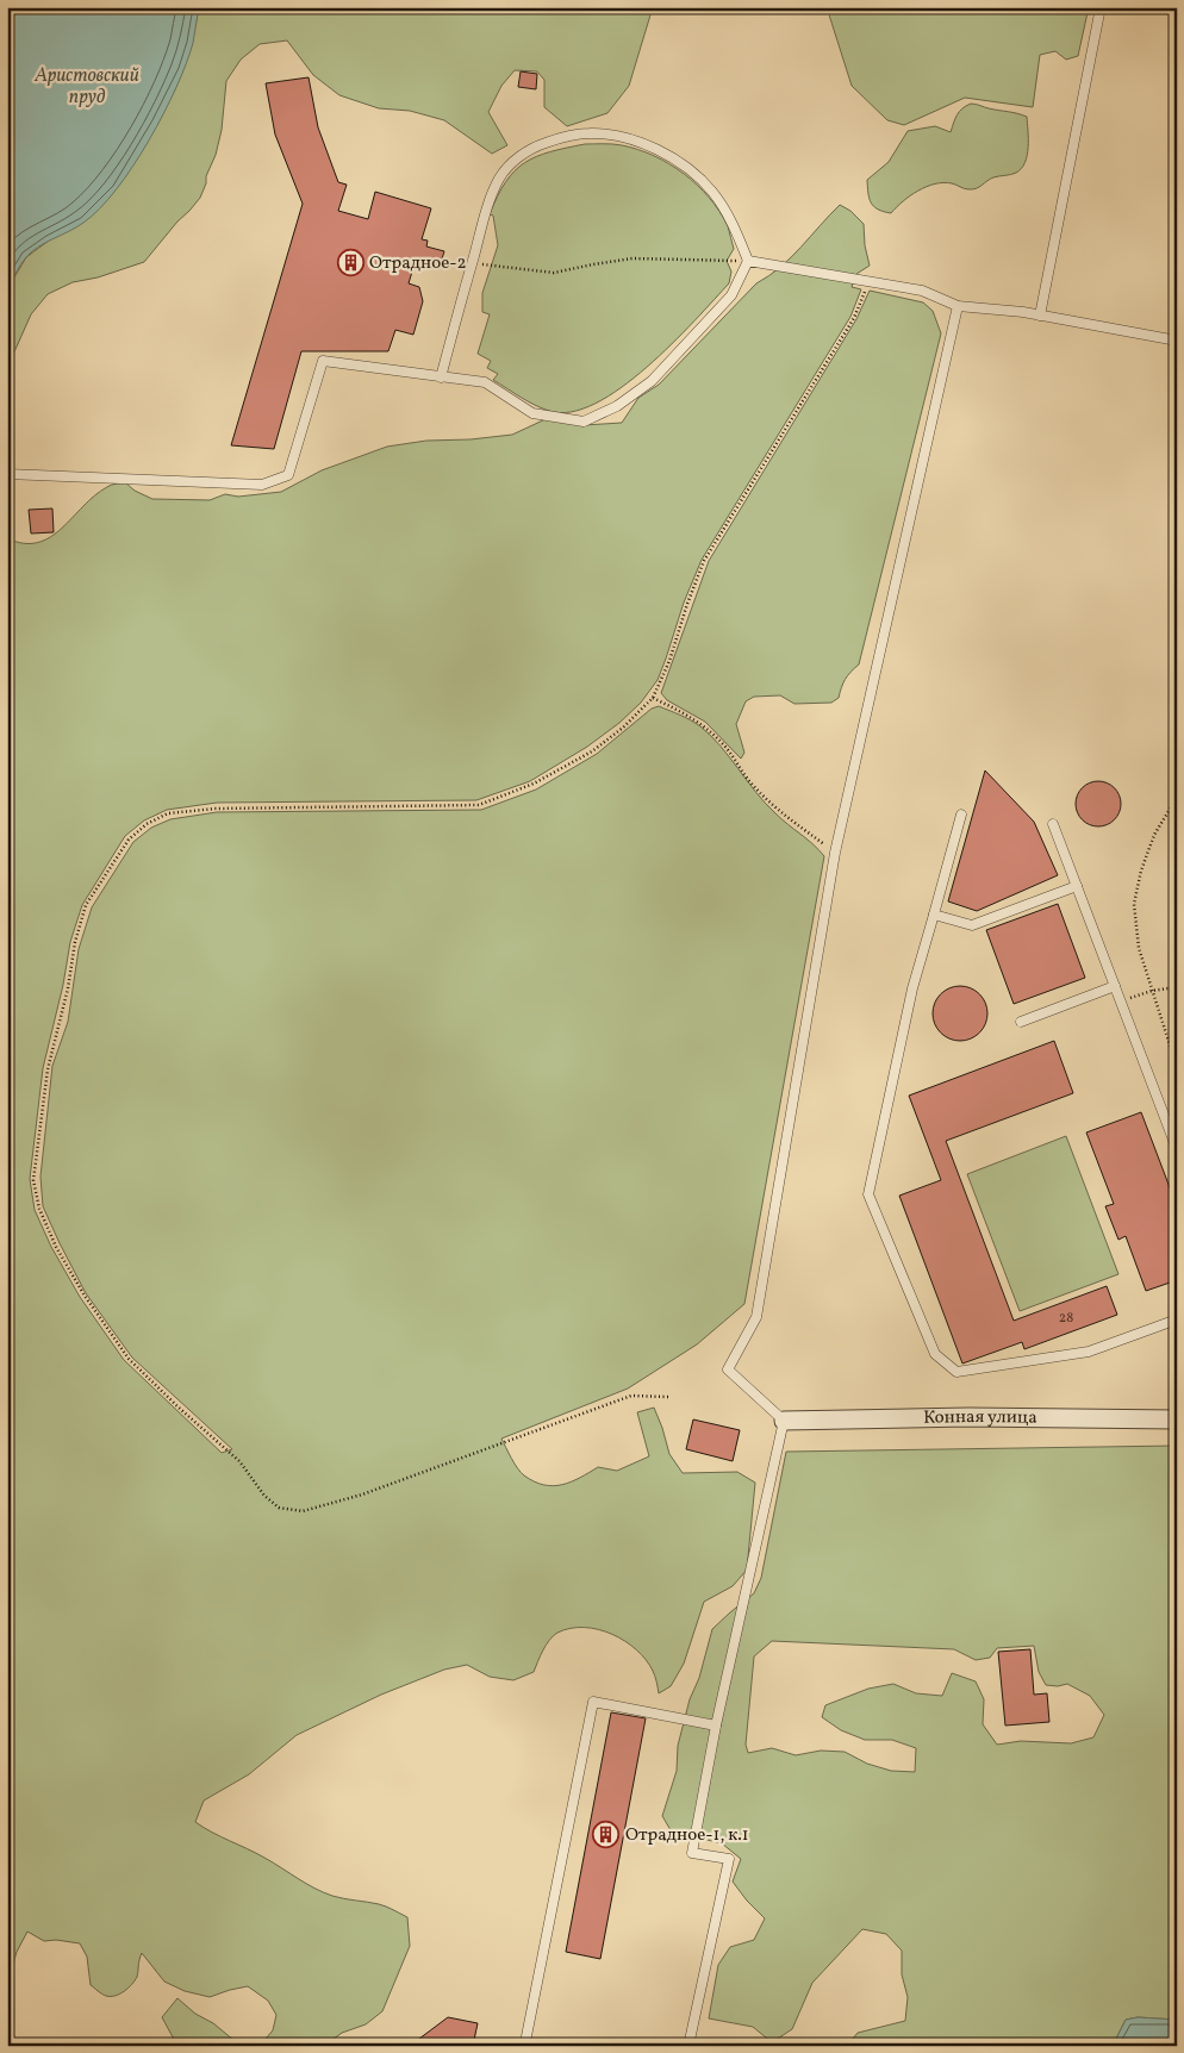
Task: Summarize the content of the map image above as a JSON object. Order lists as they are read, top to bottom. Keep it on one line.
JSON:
{"streets":{"street":["Конная улица"]},"water":["Аристовский пруд"],"places":{"building":["Отрадное-2","Отрадное-1, к.1"]},"house_numbers":["28"]}
